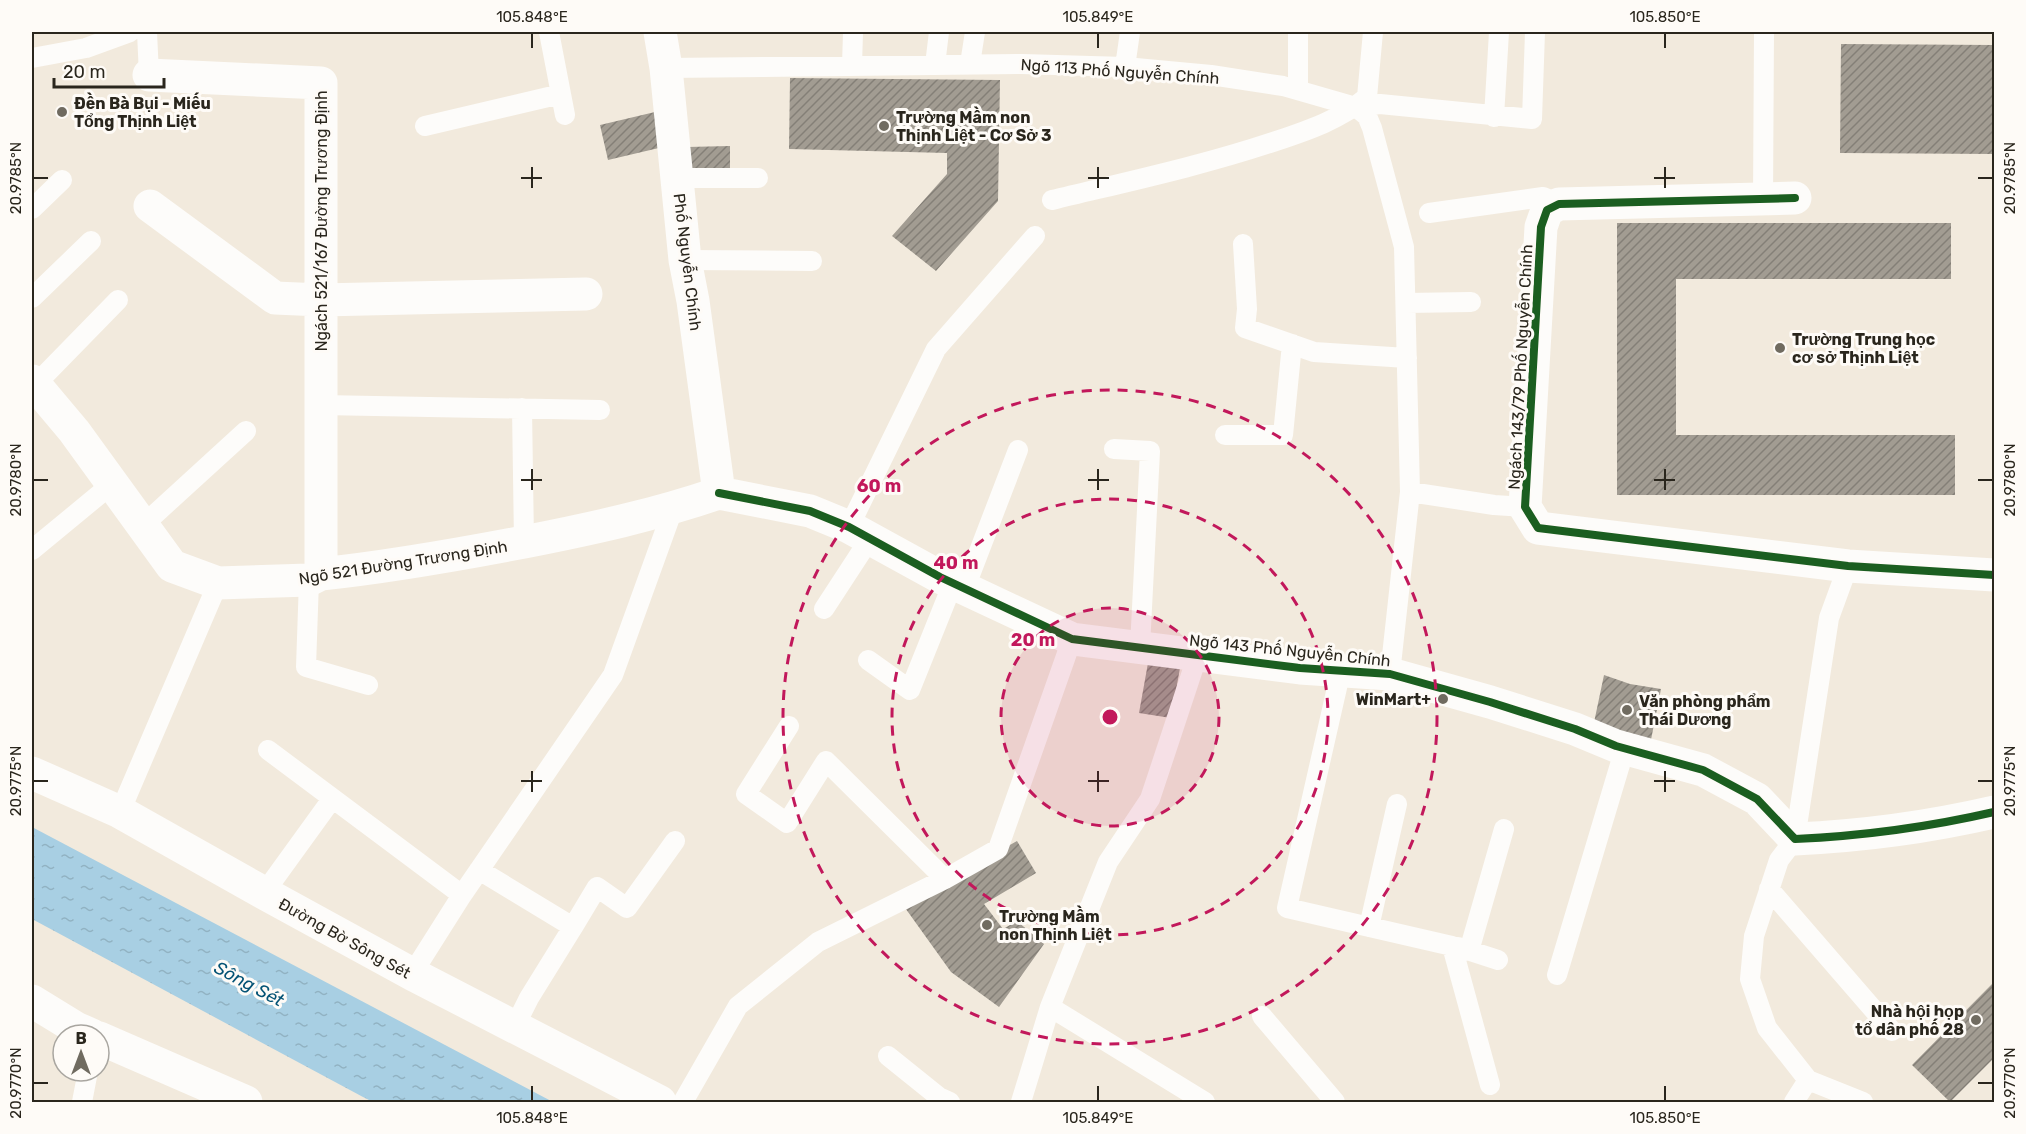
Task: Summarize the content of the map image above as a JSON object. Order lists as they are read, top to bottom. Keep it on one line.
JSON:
{"streets":{"street":["Ngách 521/167 Đường Trương Định","Phố Nguyễn Chính","Ngách 143/79 Phố Nguyễn Chính","Ngõ 521 Đường Trương Định","Ngõ 143 Phố Nguyễn Chính","Đường Bờ Sông Sét"],"lane":["Ngõ 113 Phố Nguyễn Chính"]},"crossings":[["Ngõ 113 Phố Nguyễn Chính","Phố Nguyễn Chính"],["Ngách 521/167 Đường Trương Định","Ngõ 521 Đường Trương Định"],["Phố Nguyễn Chính","Ngõ 521 Đường Trương Định"],["Phố Nguyễn Chính","Ngõ 143 Phố Nguyễn Chính"],["Ngõ 521 Đường Trương Định","Ngõ 143 Phố Nguyễn Chính"]],"water":["Sông Sét"],"places":["Đền Bà Bụi - Miếu Tổng Thịnh Liệt","Trường Mầm non Thịnh Liệt - Cơ Sở 3","Trường Trung học cơ sở Thịnh Liệt","WinMart+","Văn phòng phẩm Thái Dương","Trường Mầm non Thịnh Liệt","Nhà hội họp tổ dân phố 28"],"scale_bar":"20 m","north":"top","coordinates":["105.848°E","105.849°E","105.850°E","20.9785°N","20.9780°N","20.9775°N","20.9770°N"],"rings":["60 m","40 m","20 m"]}
